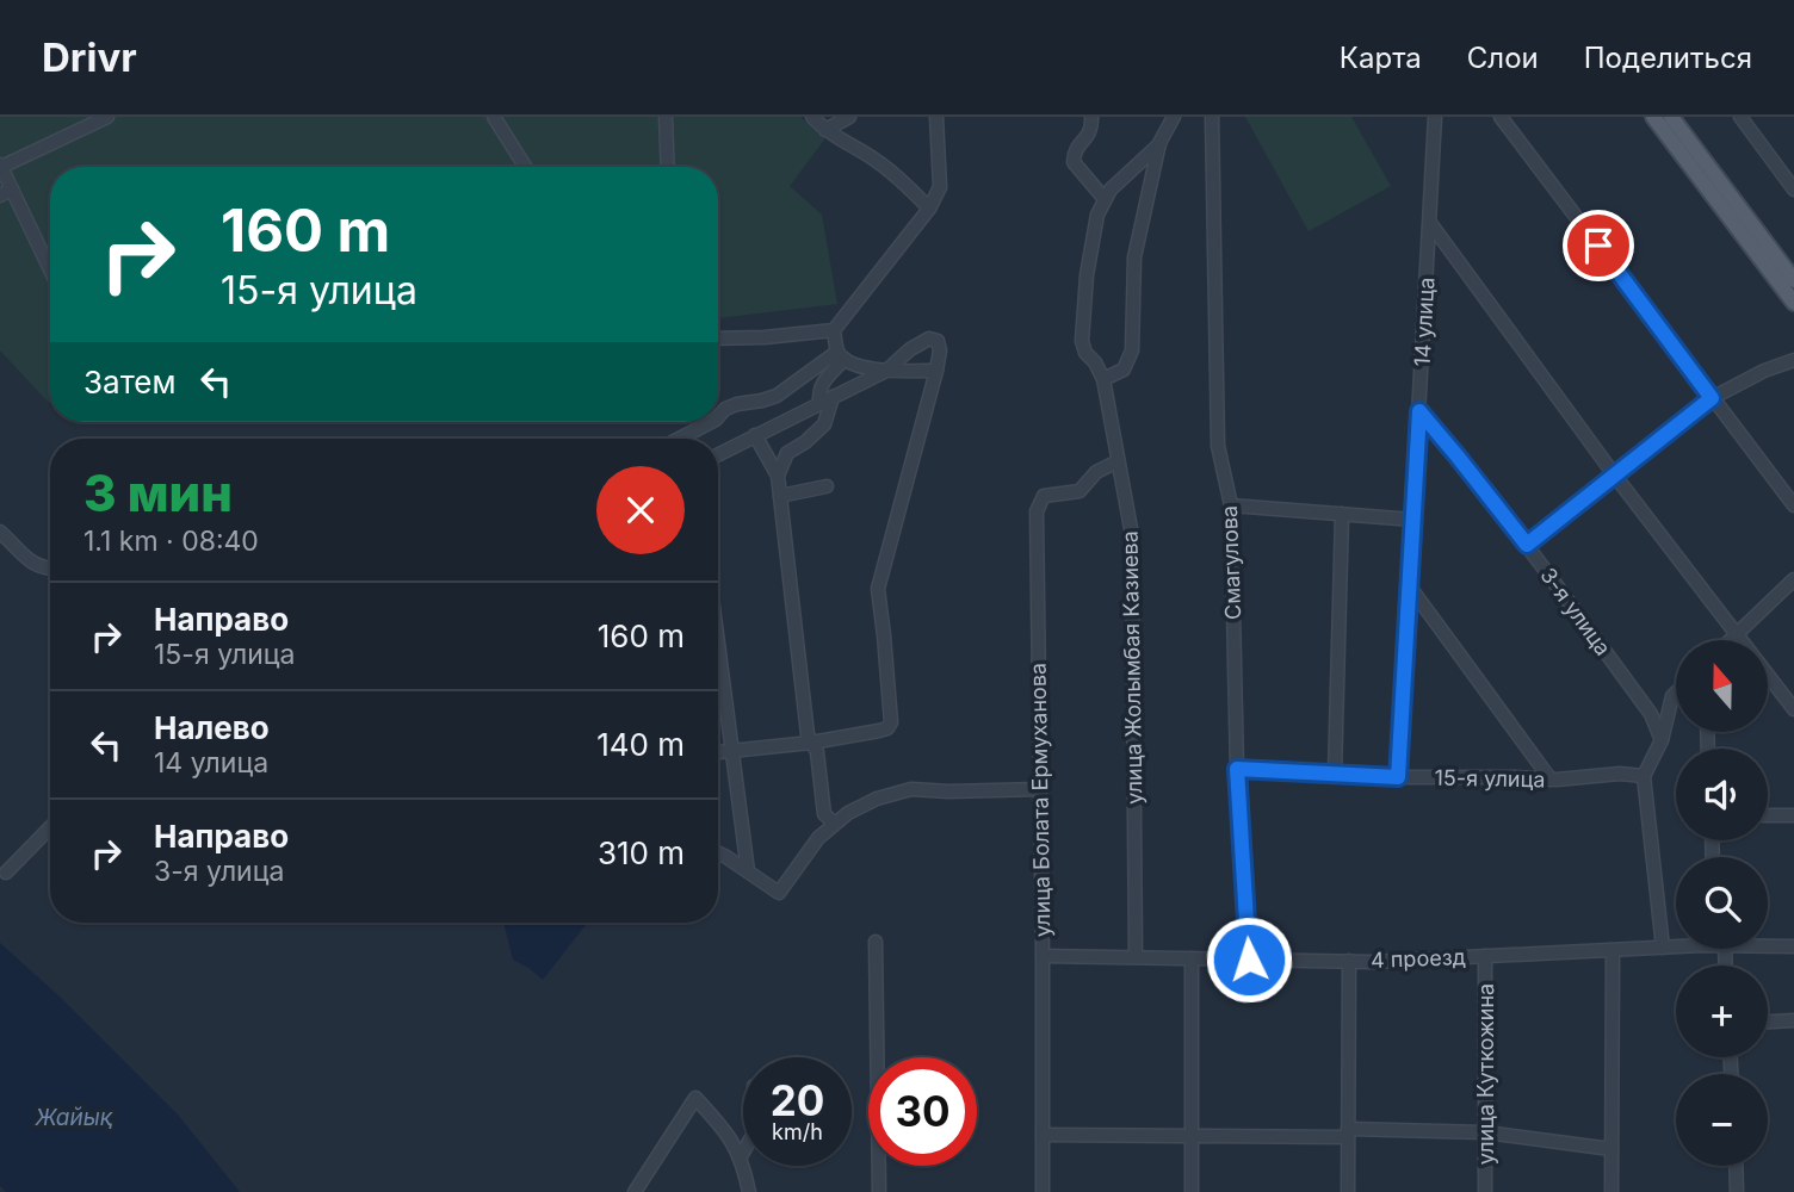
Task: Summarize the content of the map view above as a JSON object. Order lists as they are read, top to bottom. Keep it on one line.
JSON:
{"streets":{"street":["14 улица","Смагулова","3-я улица","улица Жолымбая Казиева","15-я улица","улица Болата Ермуханова","4 проезд","улица Куткожина"]},"crossings":[["14 улица","3-я улица"],["14 улица","15-я улица"],["Смагулова","15-я улица"],["Смагулова","4 проезд"],["улица Жолымбая Казиева","улица Болата Ермуханова"],["улица Жолымбая Казиева","4 проезд"],["улица Болата Ермуханова","4 проезд"],["4 проезд","улица Куткожина"]],"water":["Жайық"],"north":"top","page":{"header":"Drivr","nav":["Карта","Слои","Поделиться"],"turn":["160 m","15-я улица"],"then":"Затем","heading":["3 мин","1.1 km · 08:40"],"list":[{"name":"Направо","note":"15-я улица","value":"160 m"},{"name":"Налево","note":"14 улица","value":"140 m"},{"name":"Направо","note":"3-я улица","value":"310 m"}],"map_buttons":["+","−"],"speed":"20 km/h","limit":"30"}}
